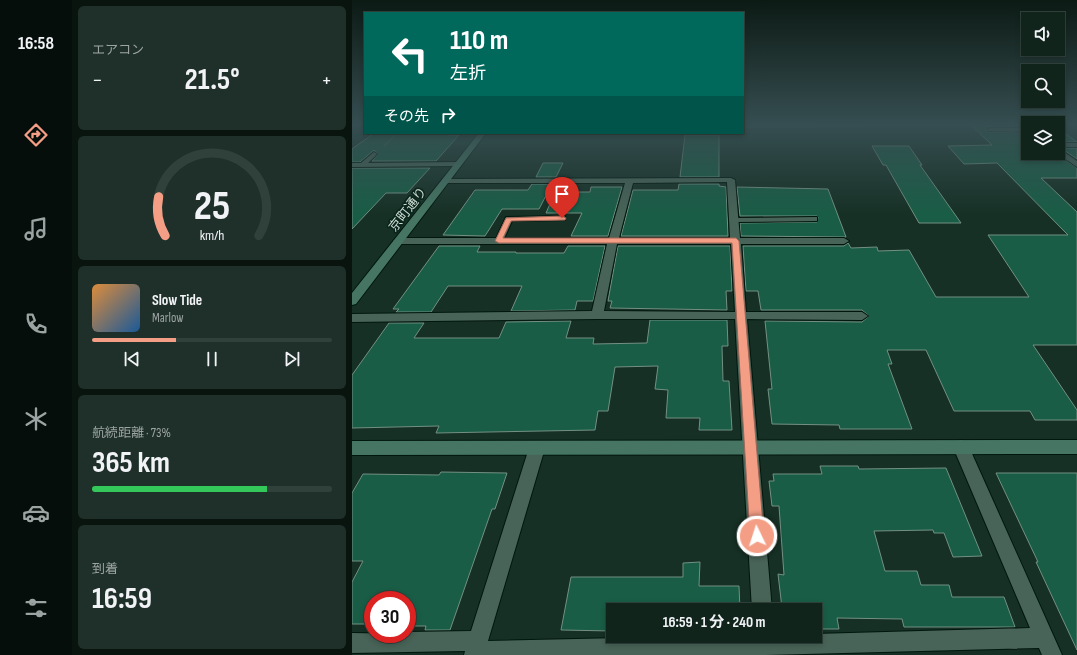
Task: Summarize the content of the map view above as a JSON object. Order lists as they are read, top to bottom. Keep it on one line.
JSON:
{"streets":{"street":["京町通り"]},"page":{"tabs":"16:58","tile":["エアコン",["航続距離 · 73%","365 km"],["到着","16:59"]],"turn":["110 m","左折"],"heat":["−","21.5°","+"],"then":"その先","song":["Slow Tide","Marlow"],"limit":"30","trip":"16:59 · 1 分 · 240 m","gauge":["25","km/h"]}}
